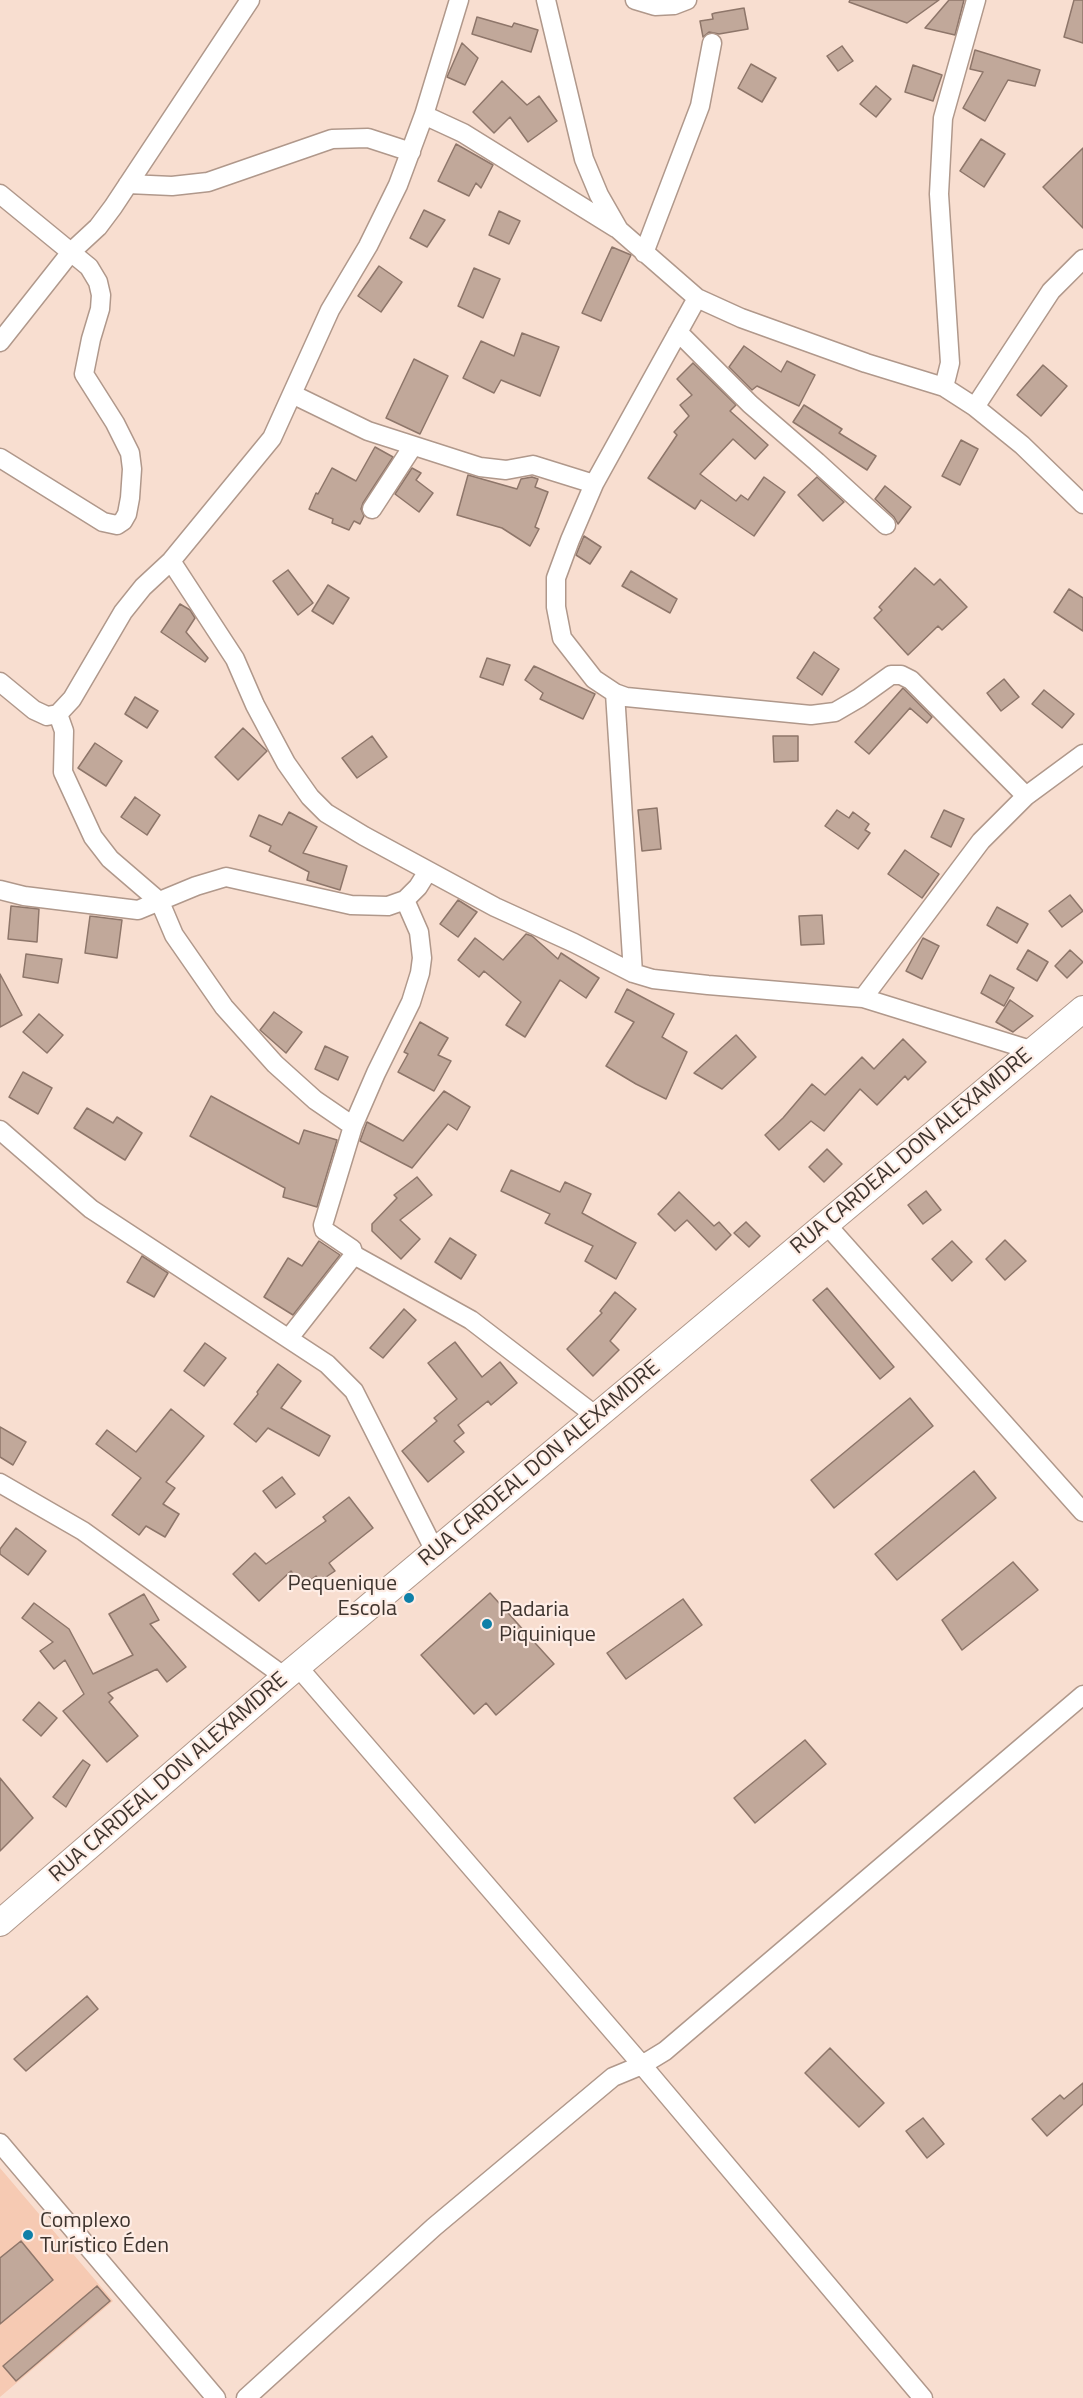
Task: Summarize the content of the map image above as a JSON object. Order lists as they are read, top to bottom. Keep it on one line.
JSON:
{"streets":{"main road":["RUA CARDEAL DON ALEXAMDRE"]},"places":["Pequenique Escola","Padaria Piquinique","Complexo Turístico Éden"]}
